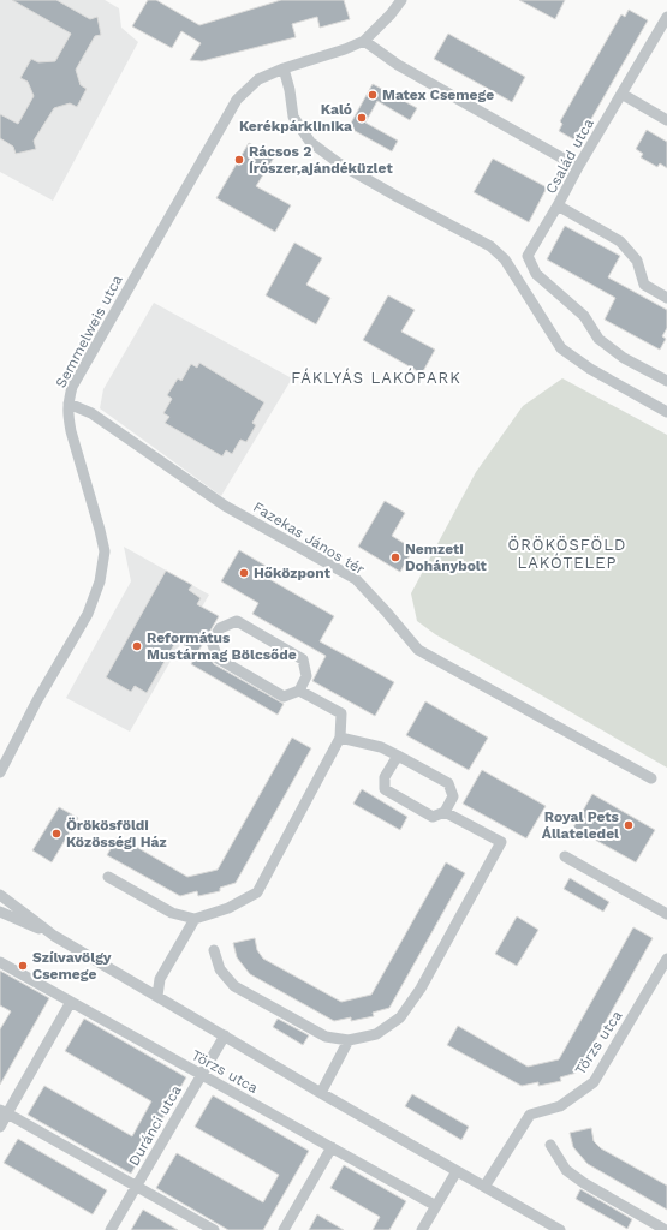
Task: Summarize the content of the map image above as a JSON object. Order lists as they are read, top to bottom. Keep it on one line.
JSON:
{"streets":{"street":["Család utca","Semmelweis utca","Fazekas János tér","Törzs utca","Duránci utca"]},"crossings":[["Semmelweis utca","Fazekas János tér"],["Törzs utca","Duránci utca"]],"districts":["FÁKLYÁS LAKÓPARK","ÖRÖKÖSFÖLD LAKÓTELEP"],"places":["Matex Csemege","Kaló Kerékpárklinika","Rácsos 2 Írószer,ajándéküzlet","Nemzeti Dohánybolt","Hőközpont","Református Mustármag Bölcsőde","Royal Pets Állateledel","Örökösföldi Közösségi Ház","Szílvavölgy Csemege"]}
